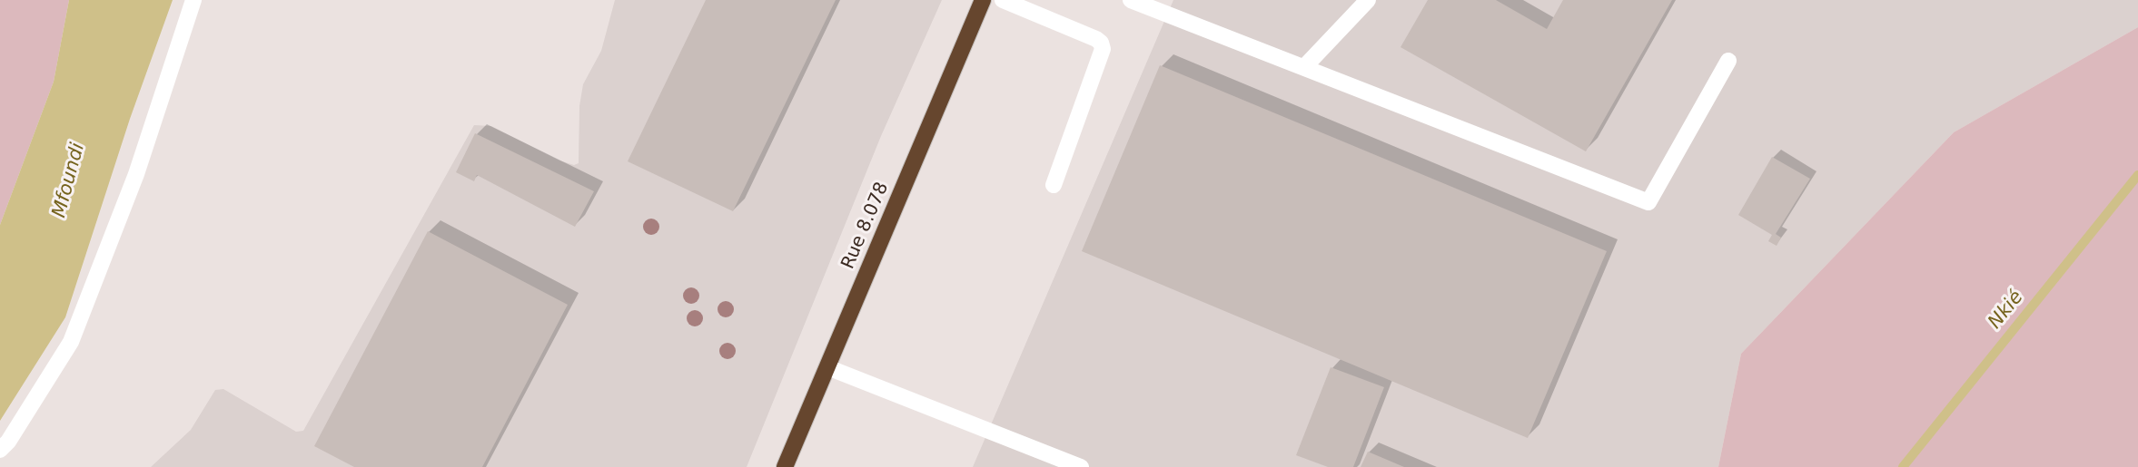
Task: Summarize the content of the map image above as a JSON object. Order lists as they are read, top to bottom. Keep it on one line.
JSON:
{"streets":{"highway":["Rue 8.078"]},"water":["Mfoundi","Nkié"]}
